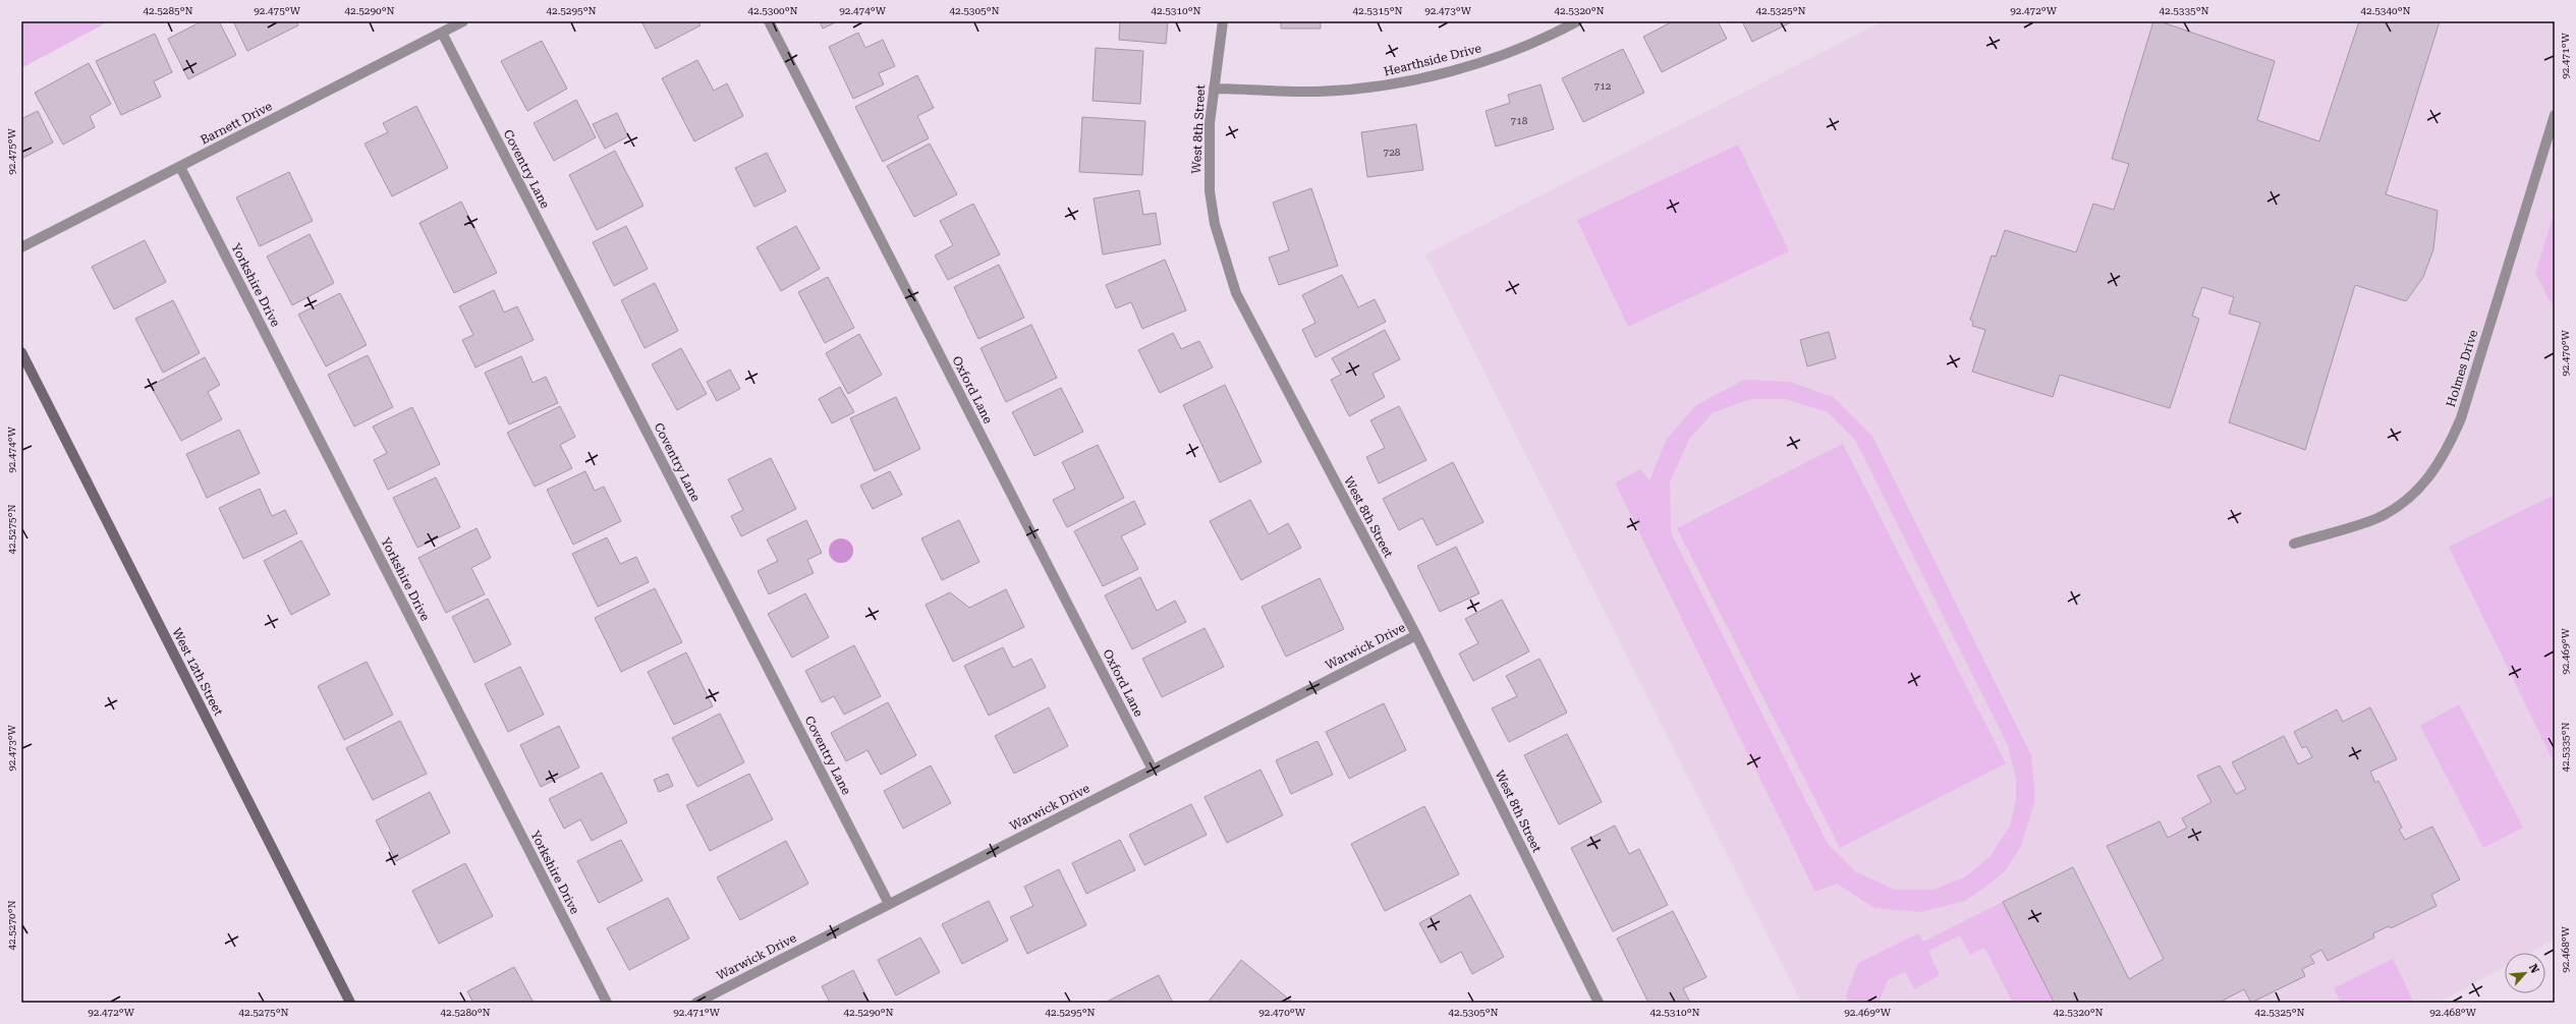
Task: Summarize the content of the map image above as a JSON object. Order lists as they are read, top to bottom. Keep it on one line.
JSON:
{"streets":{"main road":["West 12th Street"],"street":["Hearthside Drive","Barnett Drive","West 8th Street","Coventry Lane","Yorkshire Drive","Holmes Drive","Oxford Lane","Warwick Drive"]},"crossings":[["Hearthside Drive","West 8th Street"],["Barnett Drive","Coventry Lane"],["Barnett Drive","Yorkshire Drive"],["West 8th Street","Warwick Drive"],["Coventry Lane","Warwick Drive"],["Oxford Lane","Warwick Drive"]],"house_numbers":["712","718","728"],"north":"top right","coordinates":["42.5285°N","92.475°W","42.5290°N","42.5295°N","42.5300°N","92.474°W","42.5305°N","42.5310°N","42.5315°N","92.473°W","42.5320°N","42.5325°N","92.472°W","42.5335°N","42.5340°N","92.471°W","92.470°W","42.5275°N","92.469°W","42.5270°N","92.468°W","42.5280°N"]}
